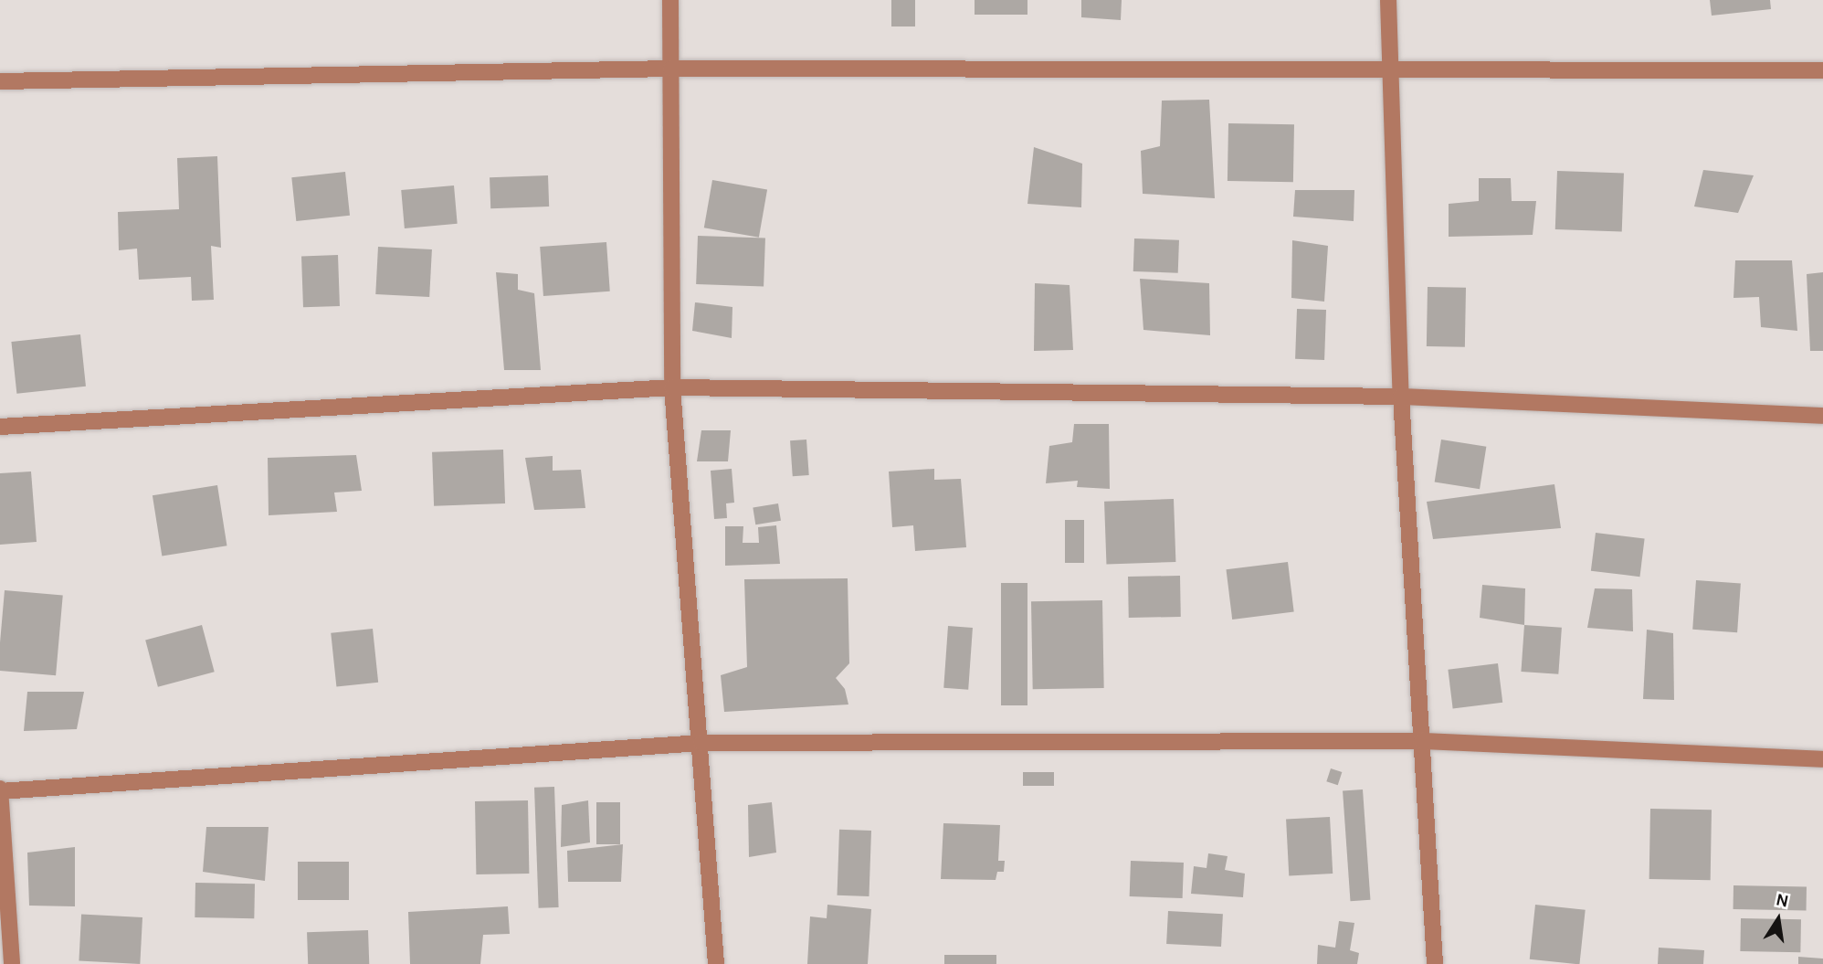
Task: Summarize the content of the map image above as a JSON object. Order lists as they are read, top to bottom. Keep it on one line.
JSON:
{"north":"top"}
